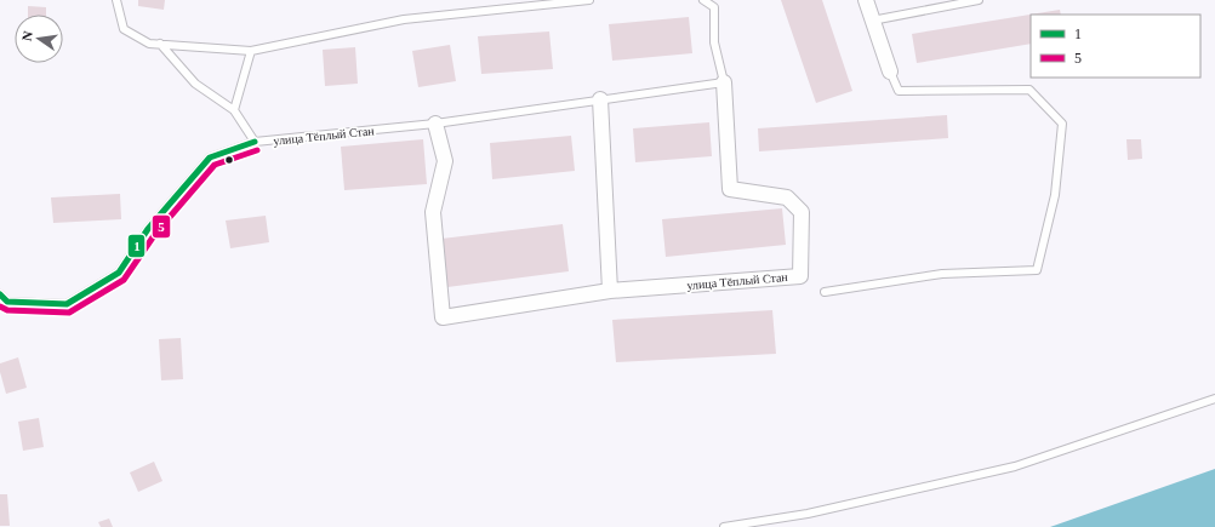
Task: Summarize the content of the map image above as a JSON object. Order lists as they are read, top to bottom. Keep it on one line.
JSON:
{"streets":{"street":["улица Тёплый Стан"]},"lines":["transit line 1","transit line 5"],"legend":["1","5"],"north":"left"}
